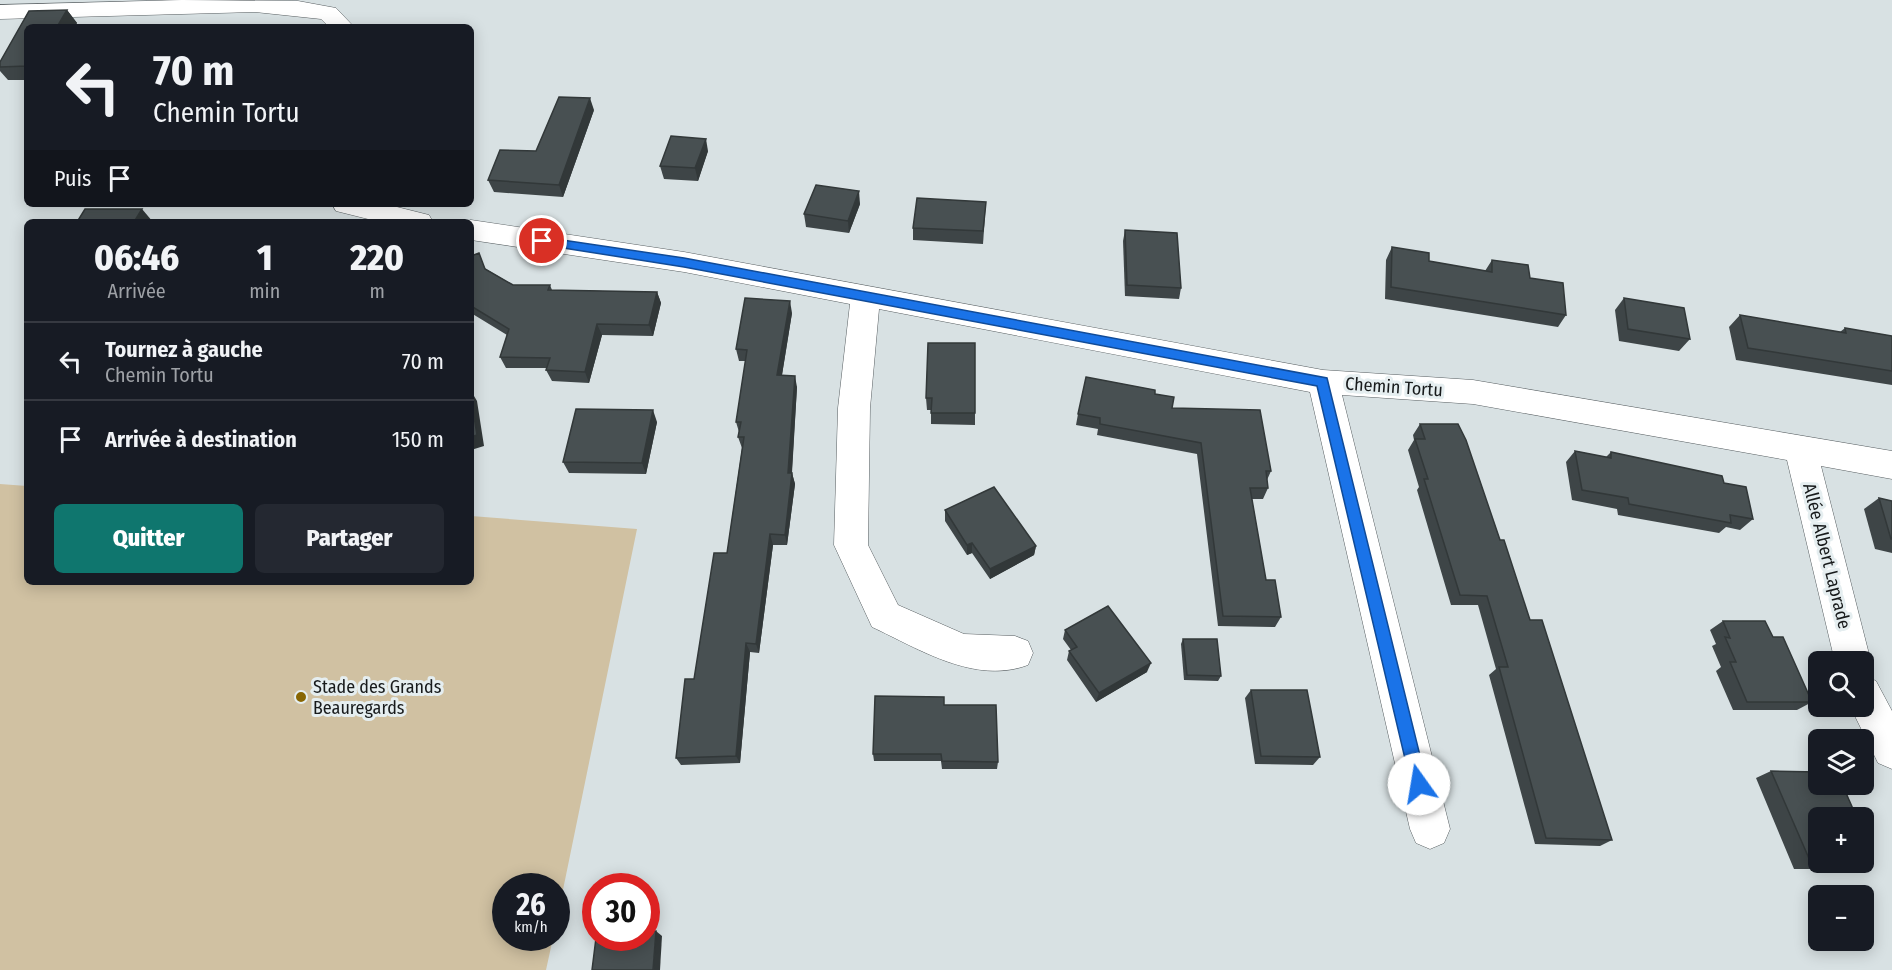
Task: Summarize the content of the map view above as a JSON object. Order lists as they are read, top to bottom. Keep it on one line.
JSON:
{"streets":{"street":["Chemin Tortu","Allée Albert Laprade"]},"crossings":[["Chemin Tortu","Allée Albert Laprade"]],"places":["Stade des Grands Beauregards"],"page":{"turn":["70 m","Chemin Tortu"],"then":"Puis","eta":["06:46","Arrivée","1","min","220","m"],"list":[{"name":"Tournez à gauche","note":"Chemin Tortu","value":"70 m"},{"name":"Arrivée à destination","value":"150 m"}],"buttons":["Quitter","Partager"],"map_buttons":["+","−"],"speed":"26 km/h","limit":"30"}}
